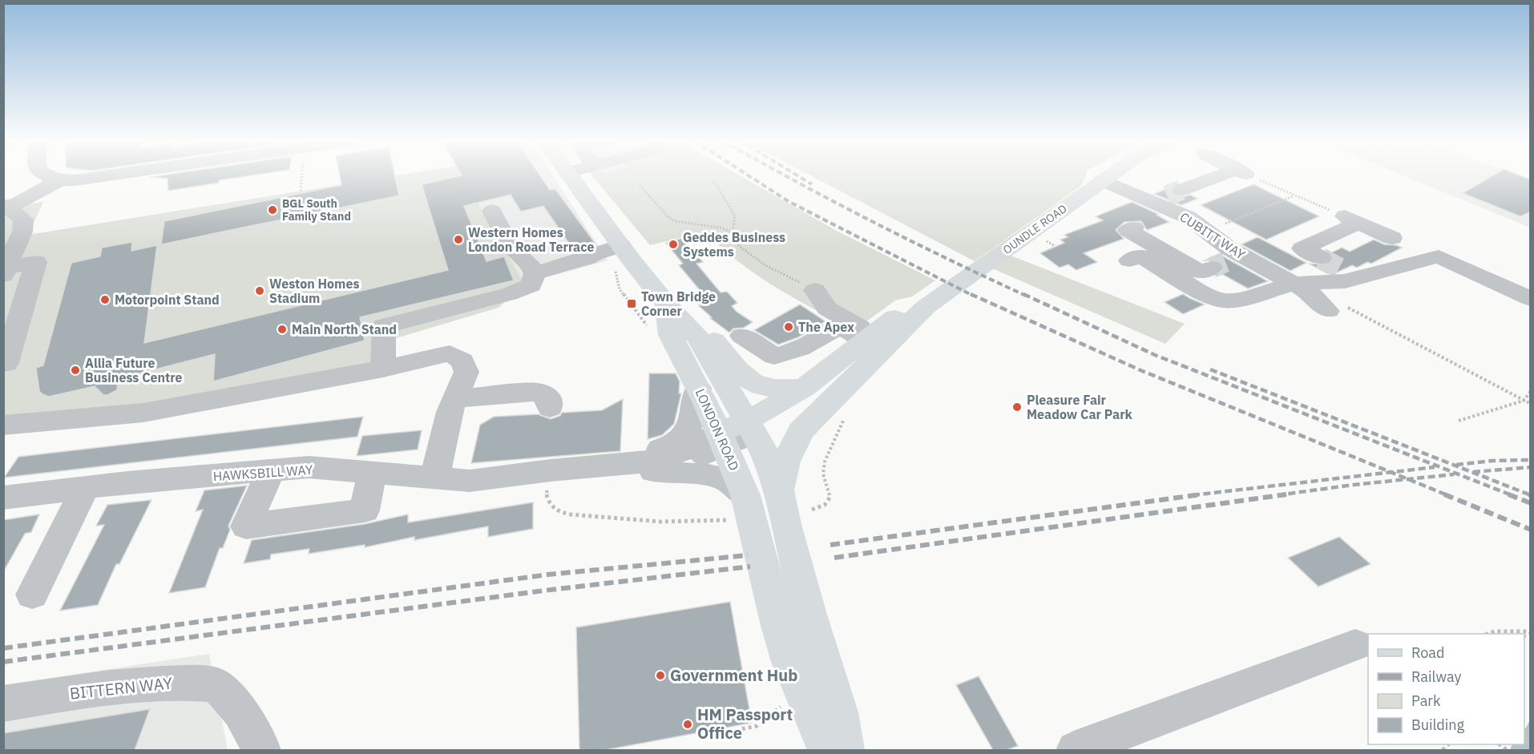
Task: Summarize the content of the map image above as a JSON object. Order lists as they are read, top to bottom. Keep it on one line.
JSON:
{"streets":{"main road":["OUNDLE ROAD","LONDON ROAD"],"street":["CUBITT WAY","HAWKSBILL WAY","BITTERN WAY"]},"crossings":[["OUNDLE ROAD","CUBITT WAY"],["OUNDLE ROAD","LONDON ROAD"],["OUNDLE ROAD","HAWKSBILL WAY"],["LONDON ROAD","HAWKSBILL WAY"]],"places":{"other":["BGL South Family Stand","Western Homes London Road Terrace","Geddes Business Systems","Weston Homes Stadium","Motorpoint Stand","The Apex","Main North Stand","Allia Future Business Centre","Pleasure Fair Meadow Car Park","Government Hub","HM Passport Office"],"transit":["Town Bridge Corner"]},"legend":["Road","Railway","Park","Building"]}
